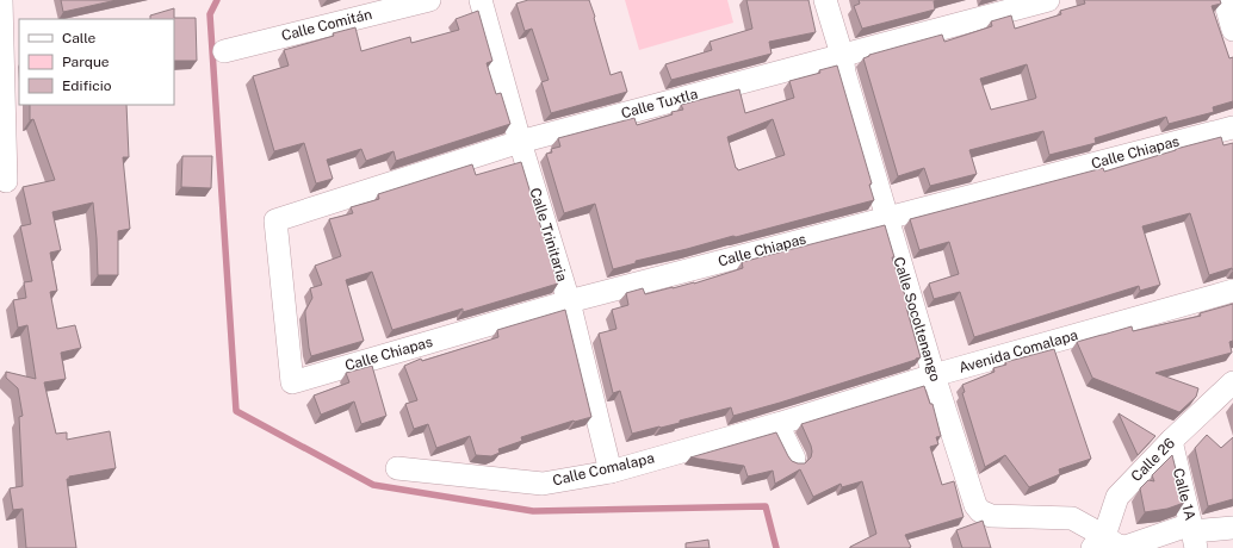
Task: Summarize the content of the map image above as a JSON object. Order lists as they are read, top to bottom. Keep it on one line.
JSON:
{"streets":{"street":["Calle Comitán","Calle Tuxtla","Calle Chiapas","Calle Trinitaria","Calle Socoltenango","Avenida Comalapa","Calle 26","Calle Comalapa","Calle 1A"]},"crossings":[["Calle Tuxtla","Calle Chiapas"],["Calle Tuxtla","Calle Trinitaria"],["Calle Tuxtla","Calle Socoltenango"],["Calle Chiapas","Calle Trinitaria"],["Calle Chiapas","Calle Socoltenango"],["Calle Trinitaria","Calle Comalapa"],["Calle Socoltenango","Avenida Comalapa"],["Calle Socoltenango","Calle 26"],["Calle Socoltenango","Calle 1A"],["Avenida Comalapa","Calle Comalapa"],["Calle 26","Calle 1A"]],"legend":["Calle","Parque","Edificio"]}
